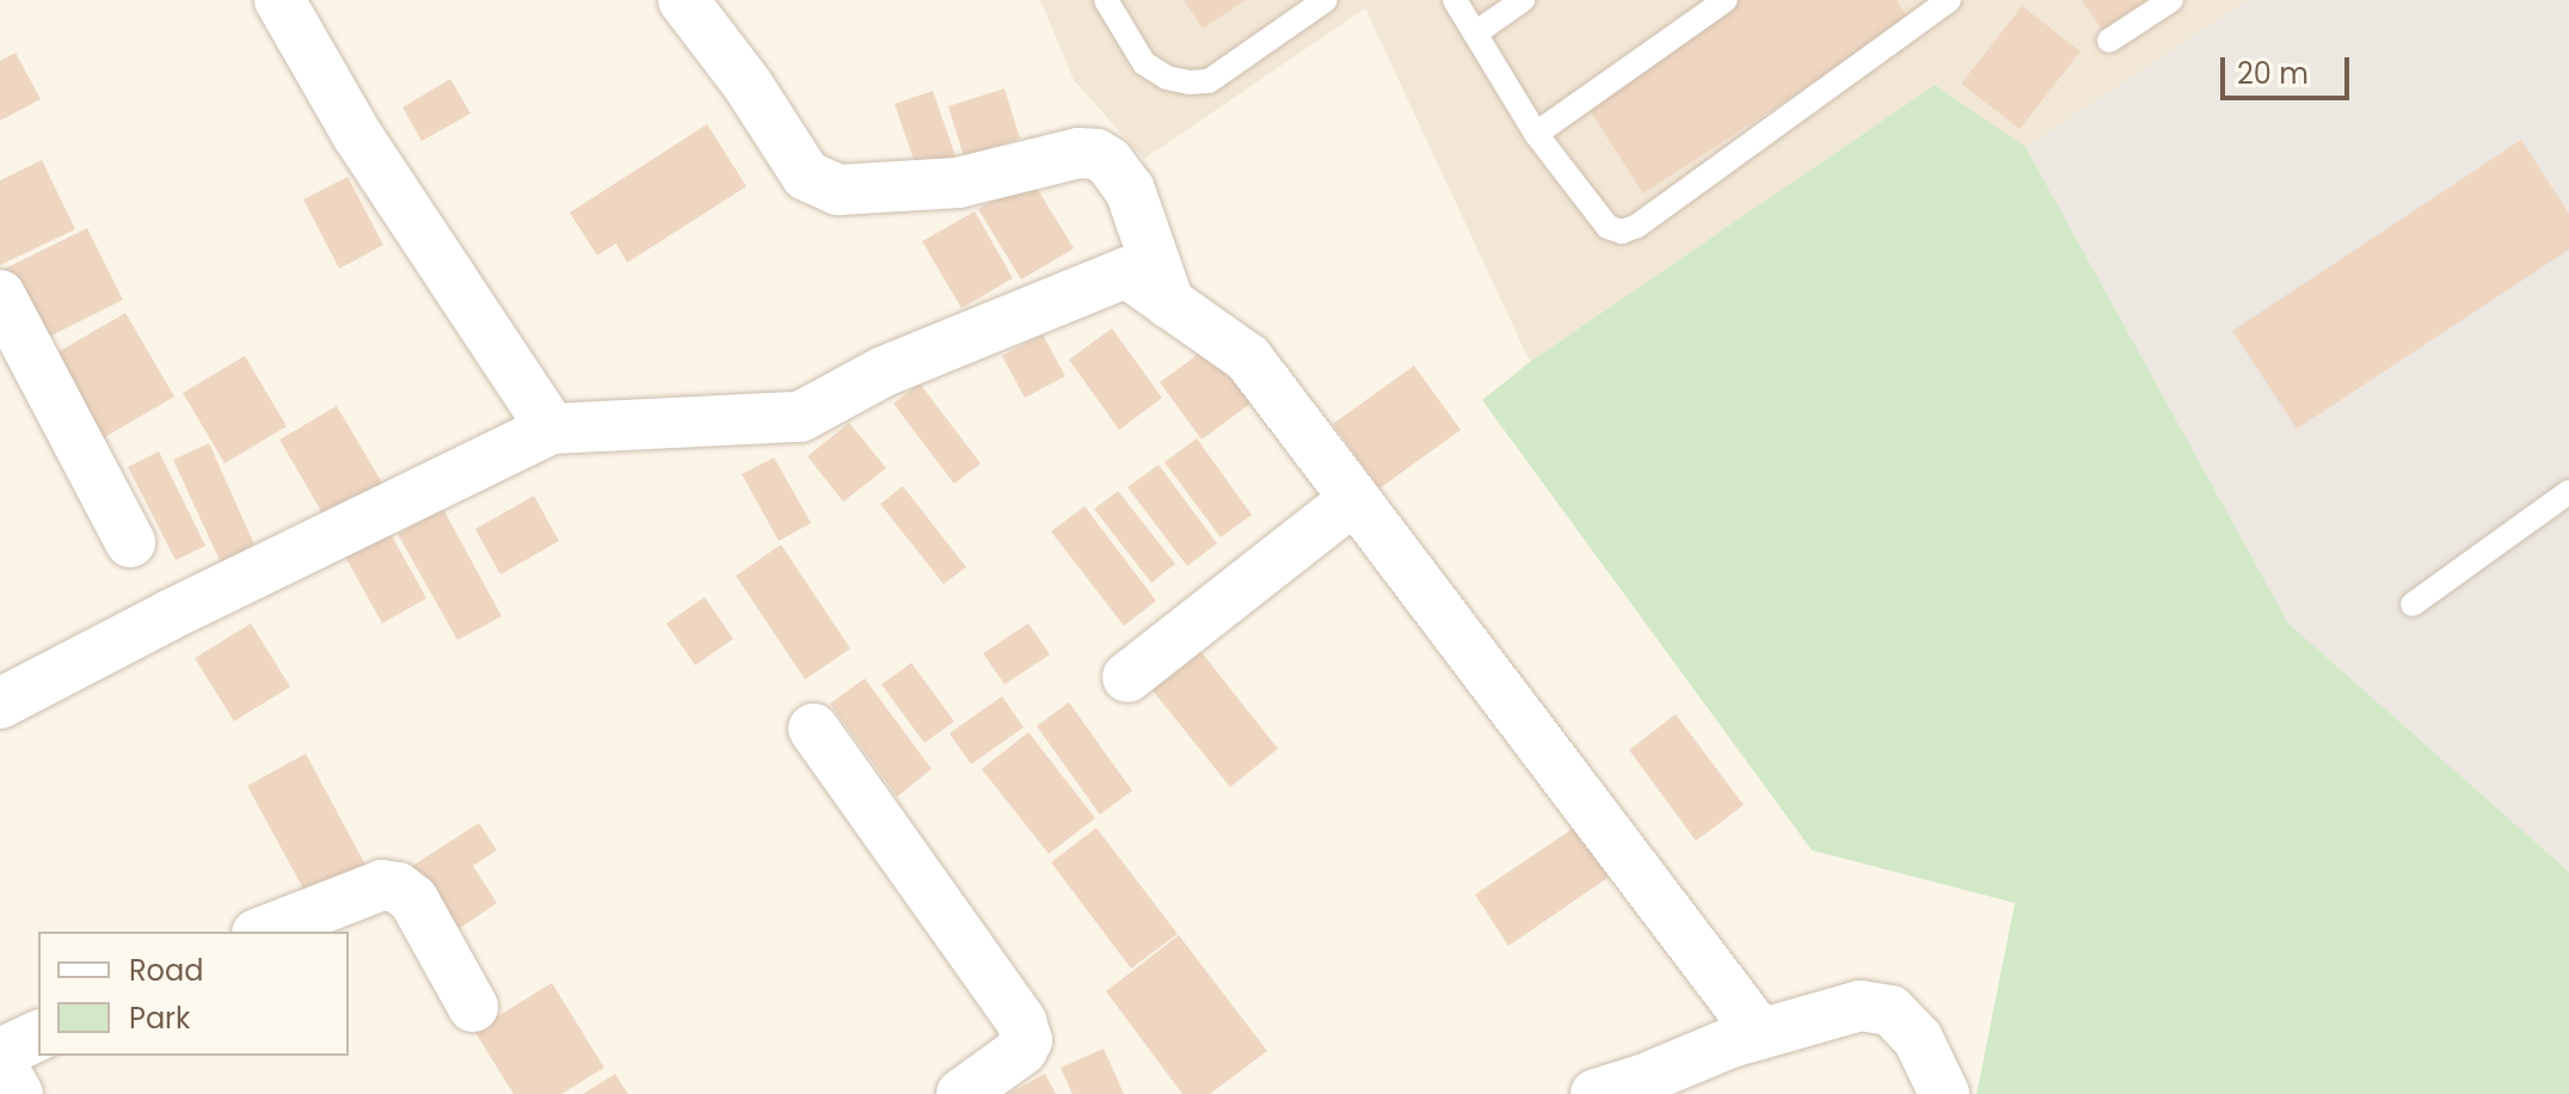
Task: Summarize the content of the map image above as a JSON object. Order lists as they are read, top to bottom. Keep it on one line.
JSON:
{"legend":["Road","Park"],"scale_bar":"20 m"}
